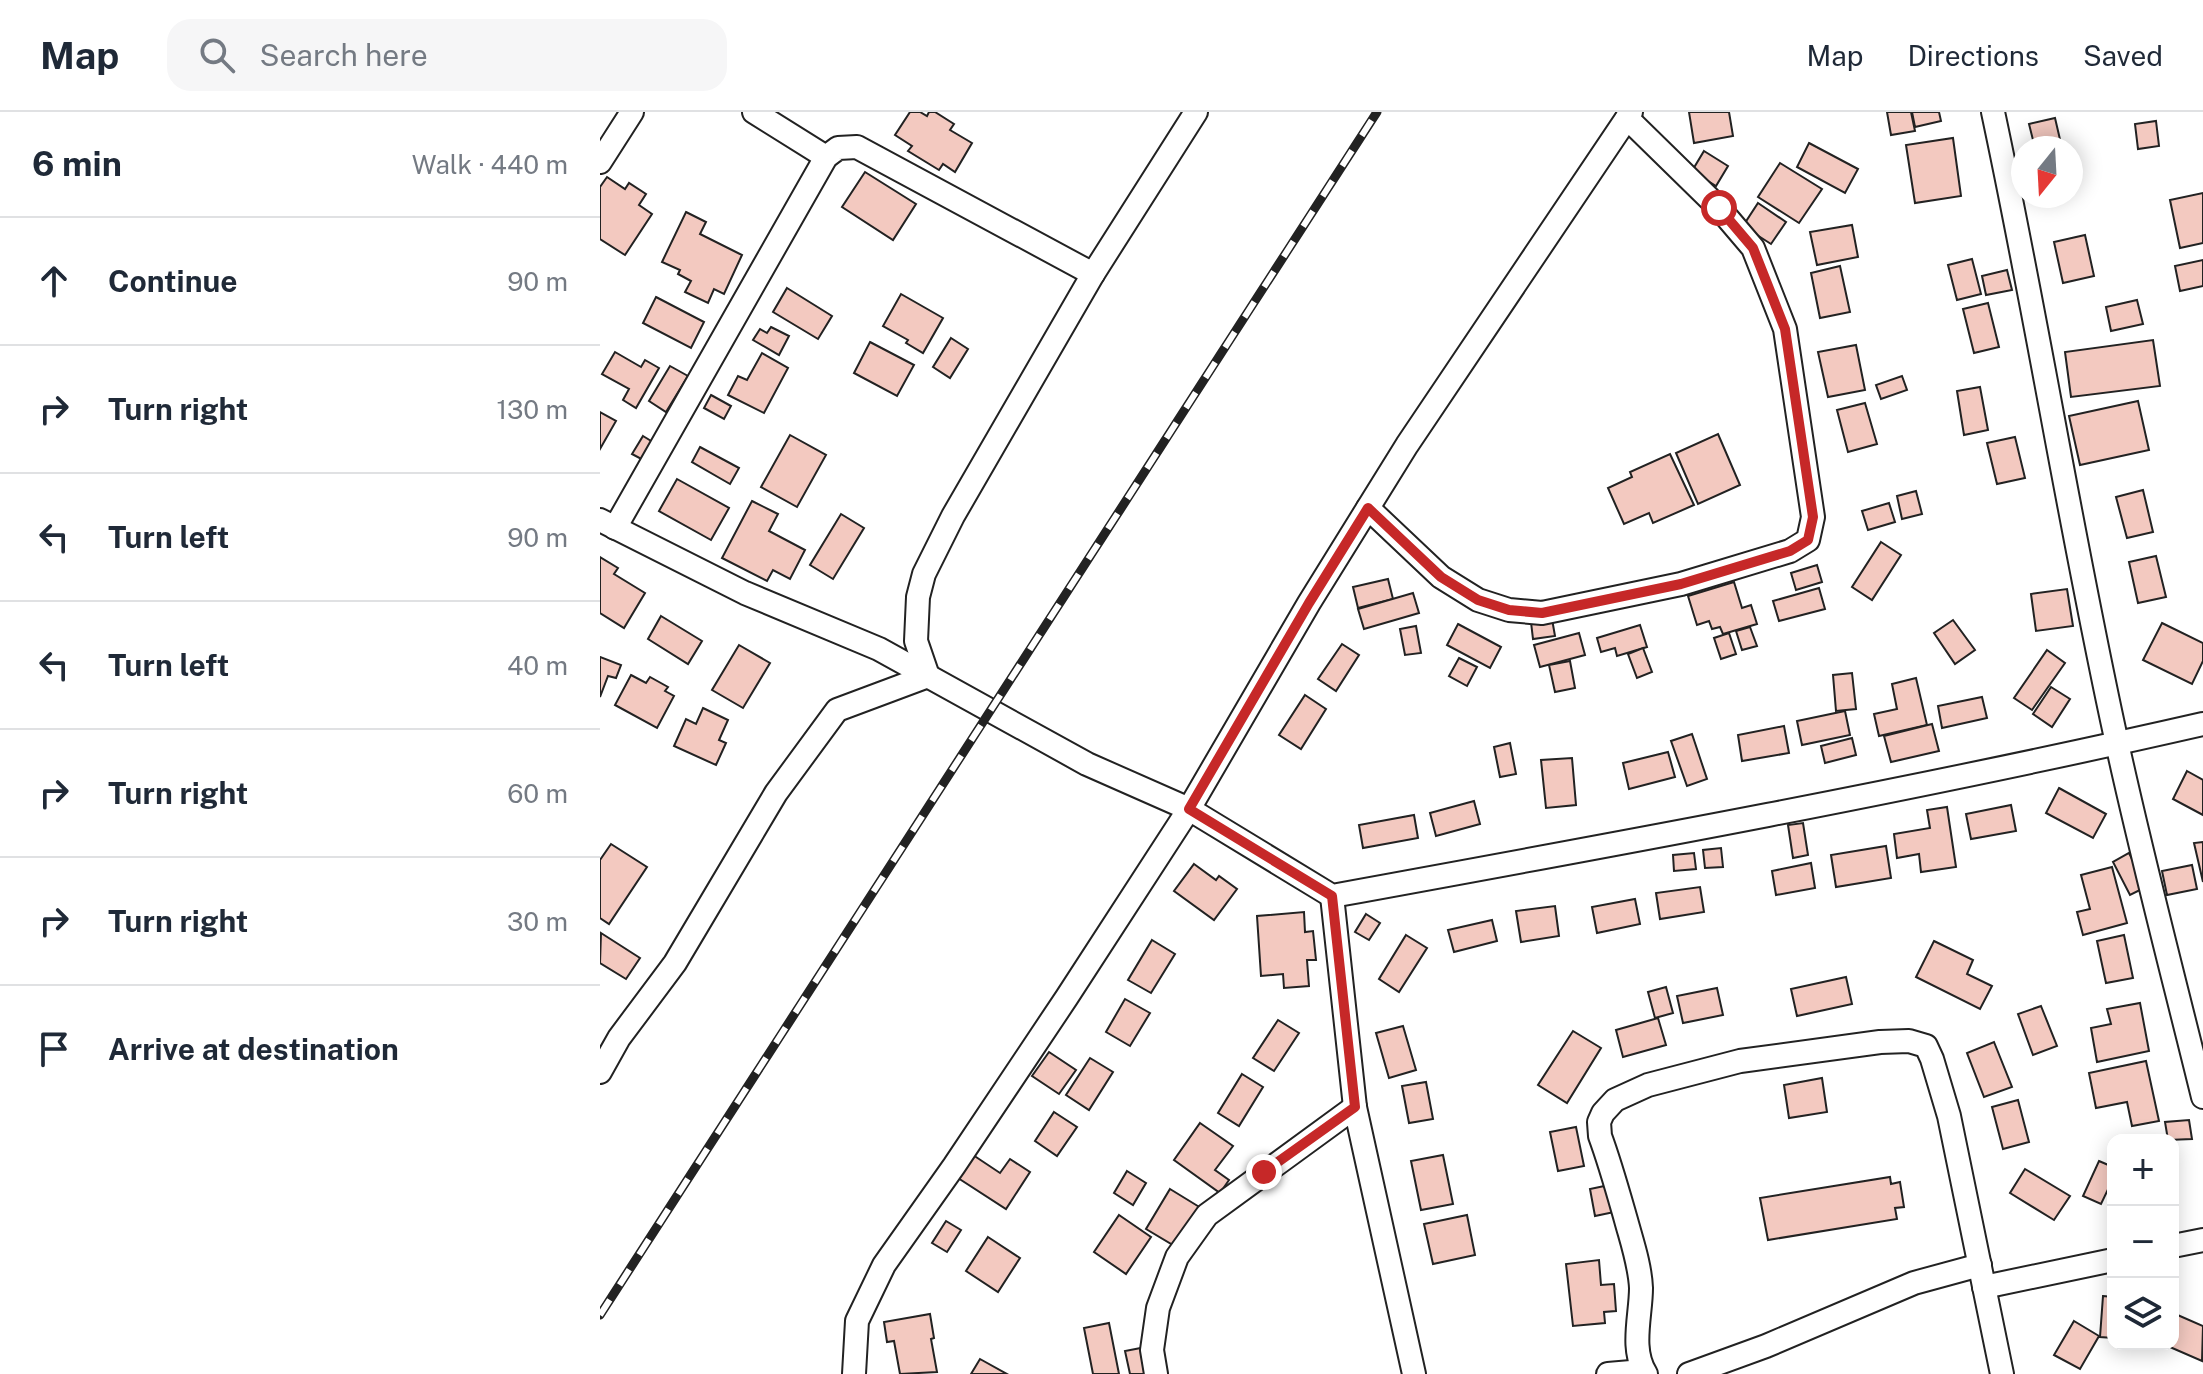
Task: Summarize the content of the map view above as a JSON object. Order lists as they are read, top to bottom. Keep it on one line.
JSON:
{"north":"bottom","page":{"header":"Map","search":"Search here","nav":["Map","Directions","Saved"],"heading":["6 min","Walk · 440 m"],"list":[["Continue","90 m"],["Turn right","130 m"],["Turn left","90 m"],["Turn left","40 m"],["Turn right","60 m"],["Turn right","30 m"],"Arrive at destination"],"map_buttons":["+","−"]}}
